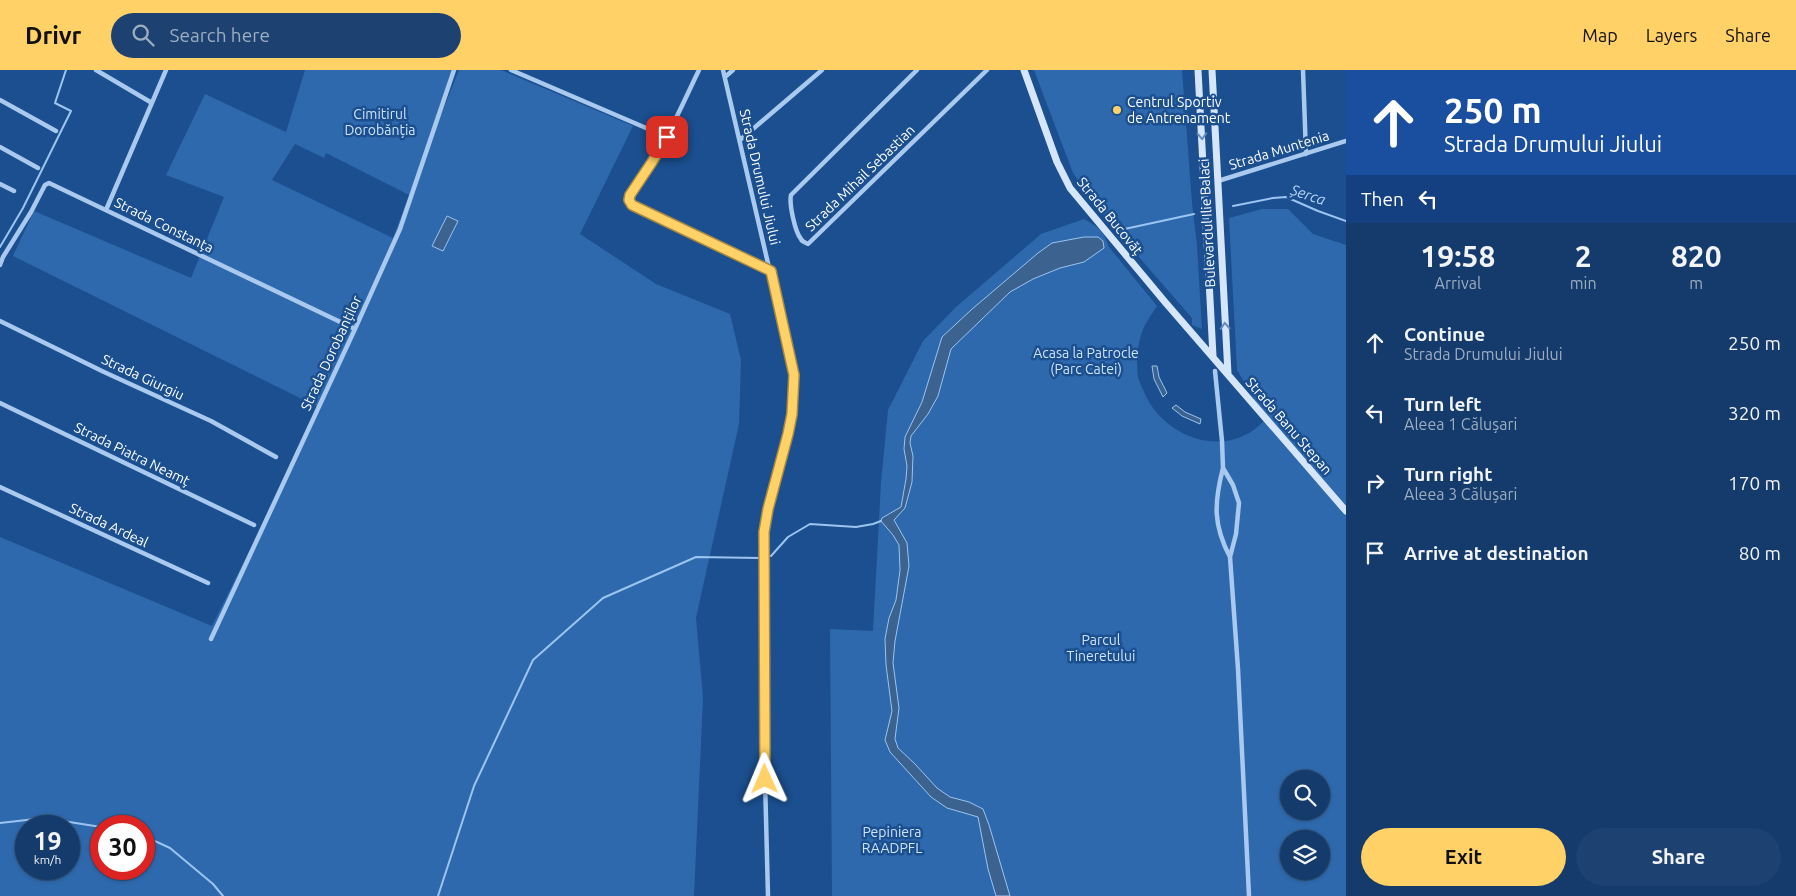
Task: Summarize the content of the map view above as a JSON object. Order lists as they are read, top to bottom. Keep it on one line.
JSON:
{"streets":{"main road":["Strada Bucovăț","Bulevardul Ilie Balaci","Strada Banu Stepan"],"street":["Strada Muntenia","Strada Drumului Jiului","Strada Mihail Sebastian","Strada Constanța","Strada Dorobanților","Strada Giurgiu","Strada Piatra Neamț","Strada Ardeal"]},"crossings":[["Strada Muntenia","Bulevardul Ilie Balaci"],["Strada Bucovăț","Bulevardul Ilie Balaci"],["Strada Bucovăț","Strada Banu Stepan"],["Bulevardul Ilie Balaci","Strada Banu Stepan"],["Strada Constanța","Strada Dorobanților"]],"water":["Șerca"],"parks":["Cimitirul Dorobănția","Acasa la Patrocle (Parc Catei)","Parcul Tineretului","Pepiniera RAADPFL"],"places":["Centrul Sportiv de Antrenament"],"page":{"header":"Drivr","search":"Search here","nav":["Map","Layers","Share"],"turn":["250 m","Strada Drumului Jiului"],"then":"Then","eta":["19:58","Arrival","2","min","820","m"],"list":[{"name":"Continue","note":"Strada Drumului Jiului","value":"250 m"},{"name":"Turn left","note":"Aleea 1 Călușari","value":"320 m"},{"name":"Turn right","note":"Aleea 3 Călușari","value":"170 m"},{"name":"Arrive at destination","value":"80 m"}],"speed":"19 km/h","limit":"30","buttons":["Exit","Share"]}}
